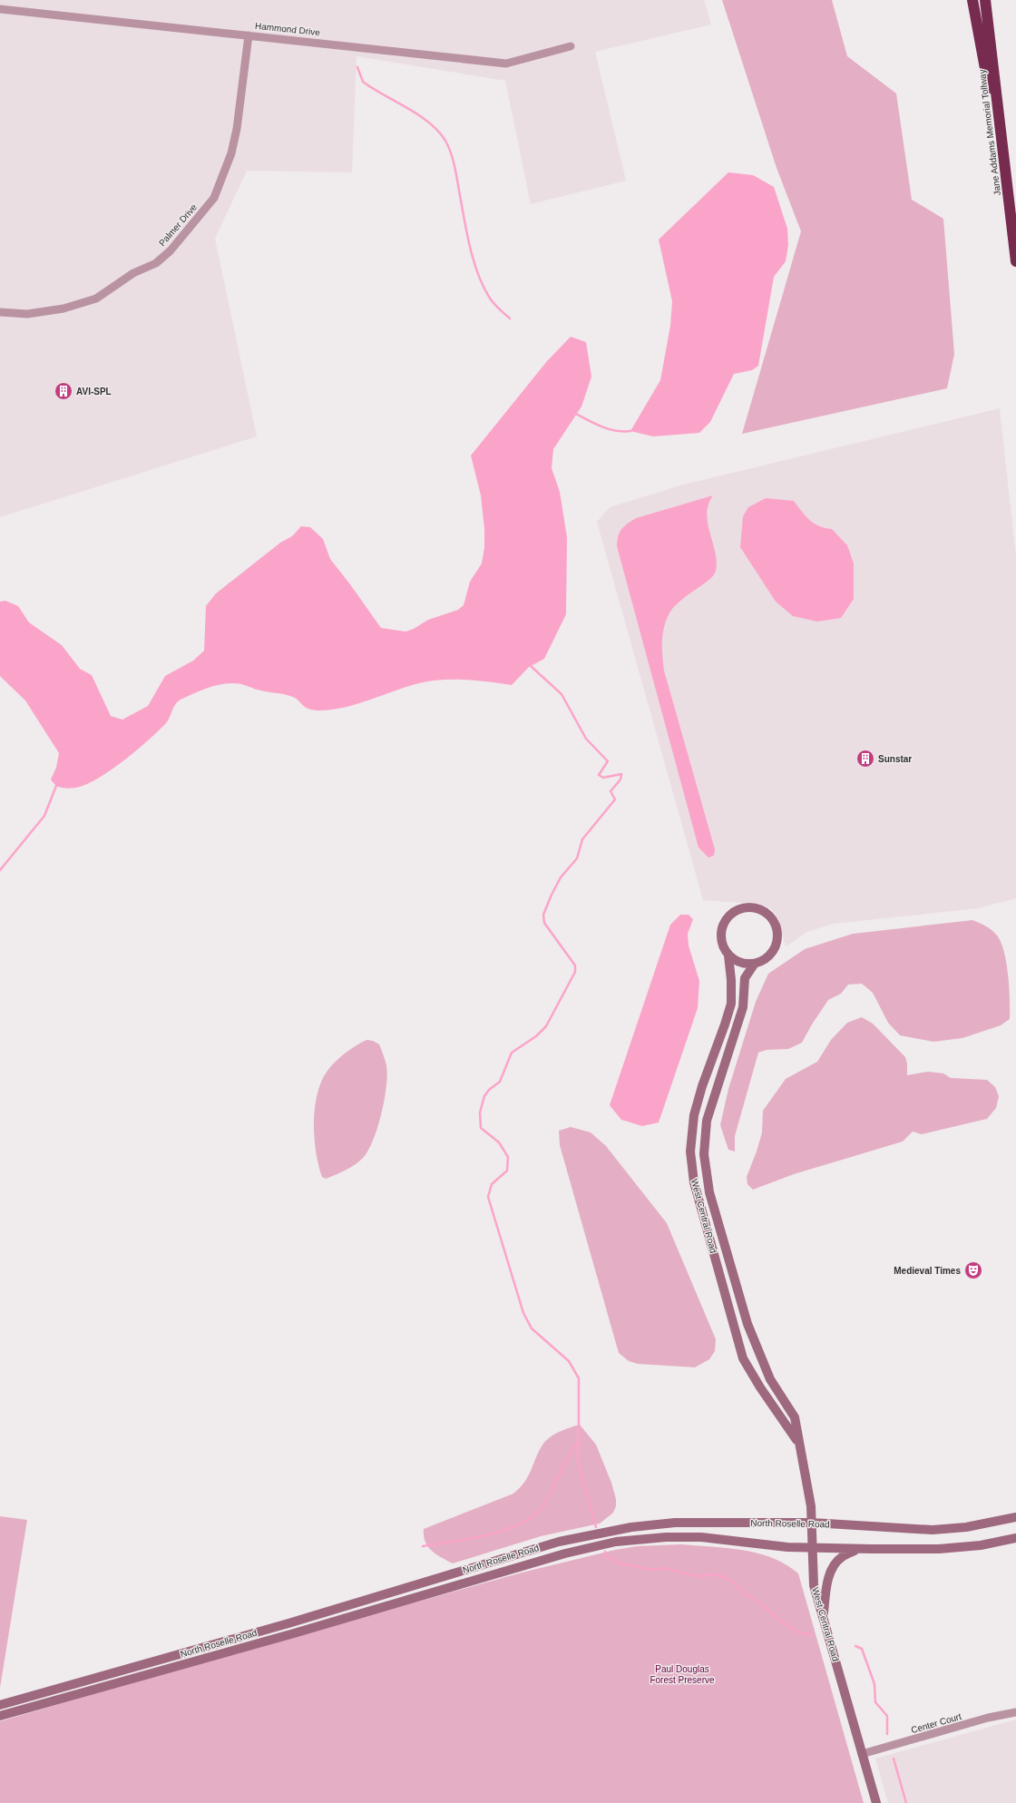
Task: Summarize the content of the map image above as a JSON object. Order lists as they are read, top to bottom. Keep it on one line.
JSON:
{"streets":{"highway":["Jane Addams Memorial Tollway"],"main road":["West Central Road","North Roselle Road"],"street":["Hammond Drive","Palmer Drive","Center Court"]},"crossings":[["Hammond Drive","Palmer Drive"],["West Central Road","North Roselle Road"],["West Central Road","Center Court"]],"parks":["Paul Douglas Forest Preserve"],"places":{"building":["AVI-SPL","Sunstar"],"theatre":["Medieval Times"]}}
